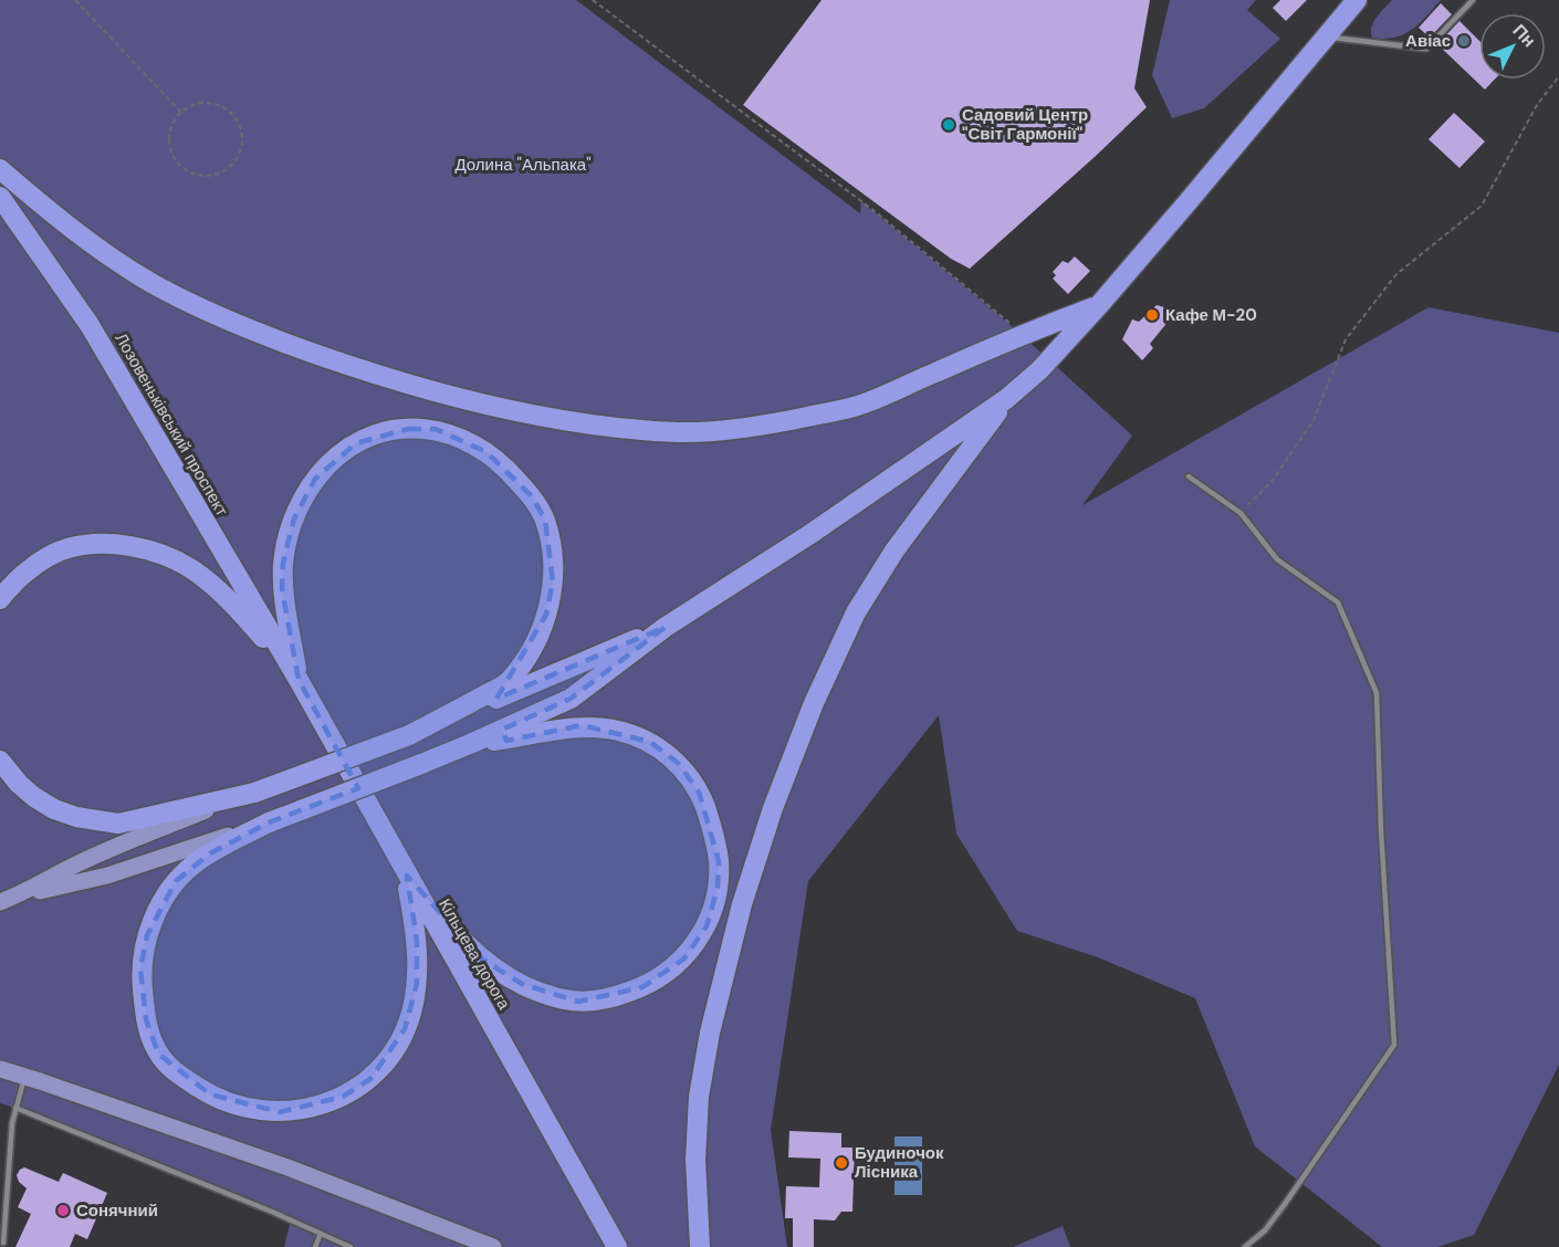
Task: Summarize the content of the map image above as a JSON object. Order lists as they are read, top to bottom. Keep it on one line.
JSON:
{"streets":{"highway":["Лозовеньківський проспект","Кільцева дорога"]},"crossings":[["Лозовеньківський проспект","Кільцева дорога"]],"parks":["Долина \"Альпака\""],"places":["Авіас","Садовий Центр \"Світ Гармонії\"","Кафе М-20","Будиночок Лісника","Сонячний"],"north":"top right"}
